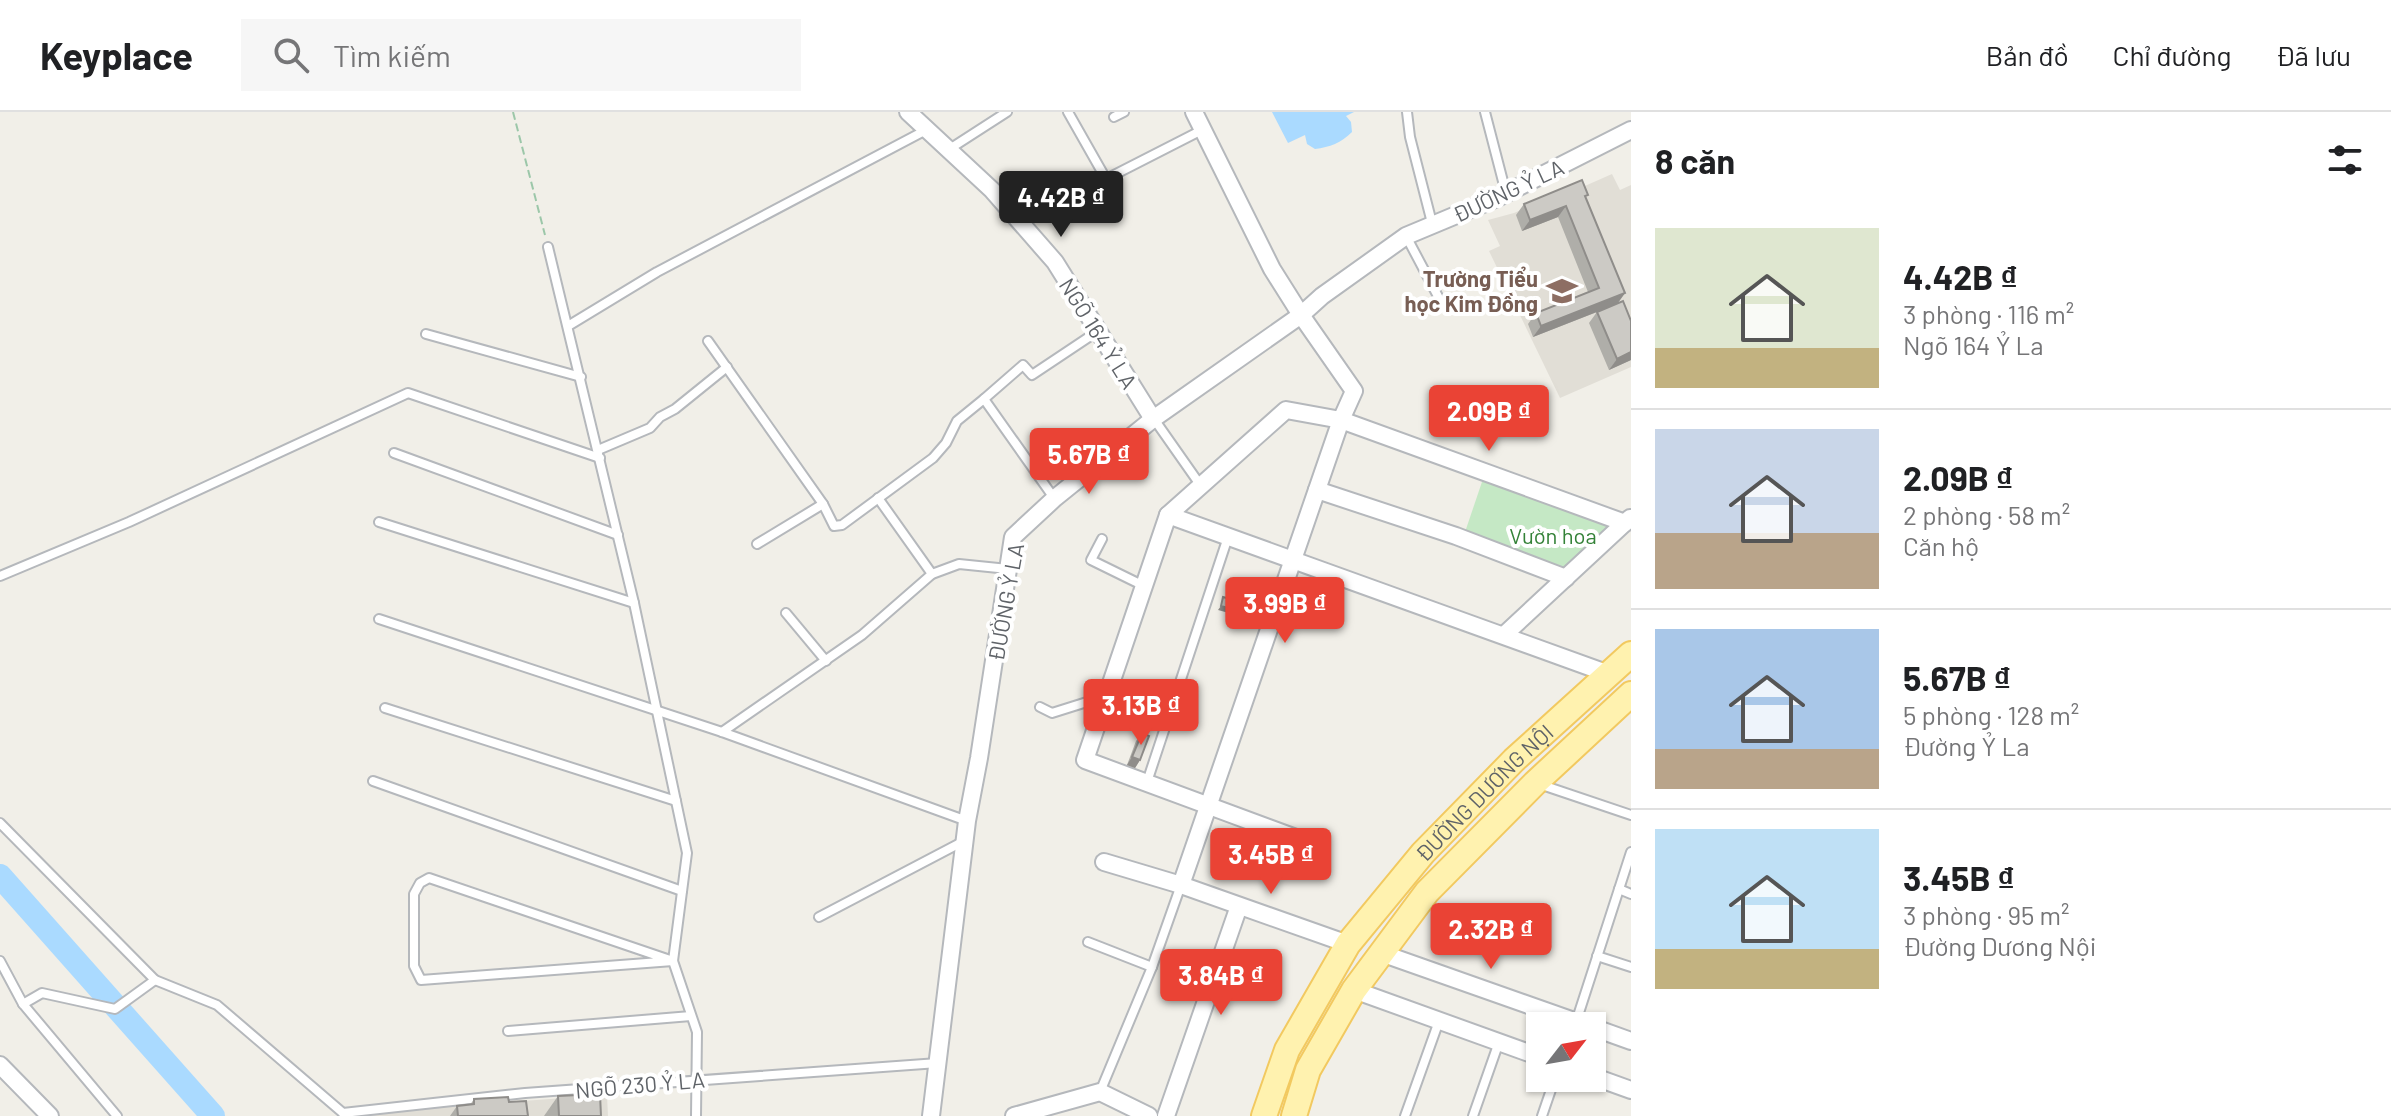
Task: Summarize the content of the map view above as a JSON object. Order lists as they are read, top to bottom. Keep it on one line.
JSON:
{"streets":{"main road":["ĐƯỜNG DƯƠNG NỘI"],"street":["ĐƯỜNG Ỷ LA","NGÕ 164 Ỷ LA"],"lane":["NGÕ 230 Ỷ LA"]},"crossings":[["ĐƯỜNG Ỷ LA","NGÕ 164 Ỷ LA"],["ĐƯỜNG Ỷ LA","NGÕ 230 Ỷ LA"]],"parks":["Vườn hoa"],"places":{"school or university":["Trường Tiểu học Kim Đồng"]},"north":"top right","page":{"header":"Keyplace","search":"Tìm kiếm","nav":["Bản đồ","Chỉ đường","Đã lưu"],"heading":"8 căn","price":["4.42B ₫","2.09B ₫","5.67B ₫","3.99B ₫","3.13B ₫","3.45B ₫","2.32B ₫","3.84B ₫"],"list":[{"name":"4.42B ₫","note":"3 phòng · 116 m² · Ngõ 164 Ỷ La"},{"name":"2.09B ₫","note":"2 phòng · 58 m² · Căn hộ"},{"name":"5.67B ₫","note":"5 phòng · 128 m² · Đường Ỷ La"},{"name":"3.45B ₫","note":"3 phòng · 95 m² · Đường Dương Nội"}]}}
